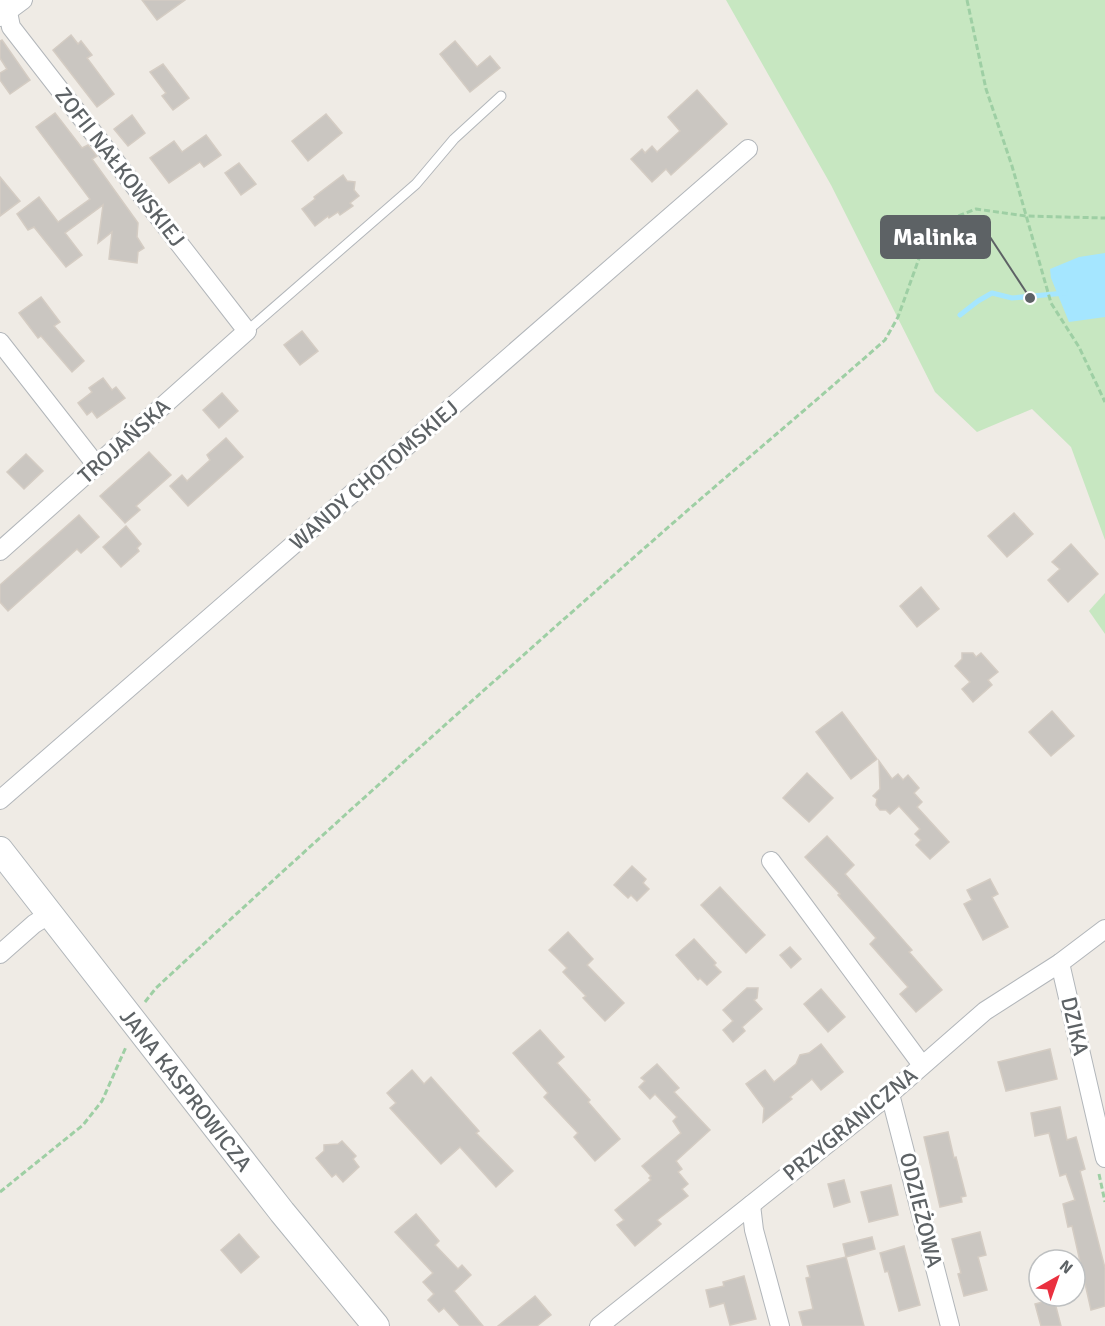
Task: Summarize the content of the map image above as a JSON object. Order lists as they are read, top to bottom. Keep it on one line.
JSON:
{"streets":{"street":["ZOFII NAŁKOWSKIEJ","TROJAŃSKA","WANDY CHOTOMSKIEJ","DZIKA","JANA KASPROWICZA","PRZYGRANICZNA","ODZIEŻOWA"]},"crossings":[["ZOFII NAŁKOWSKIEJ","TROJAŃSKA"],["DZIKA","PRZYGRANICZNA"],["PRZYGRANICZNA","ODZIEŻOWA"]],"places":["Malinka"],"north":"top right"}
